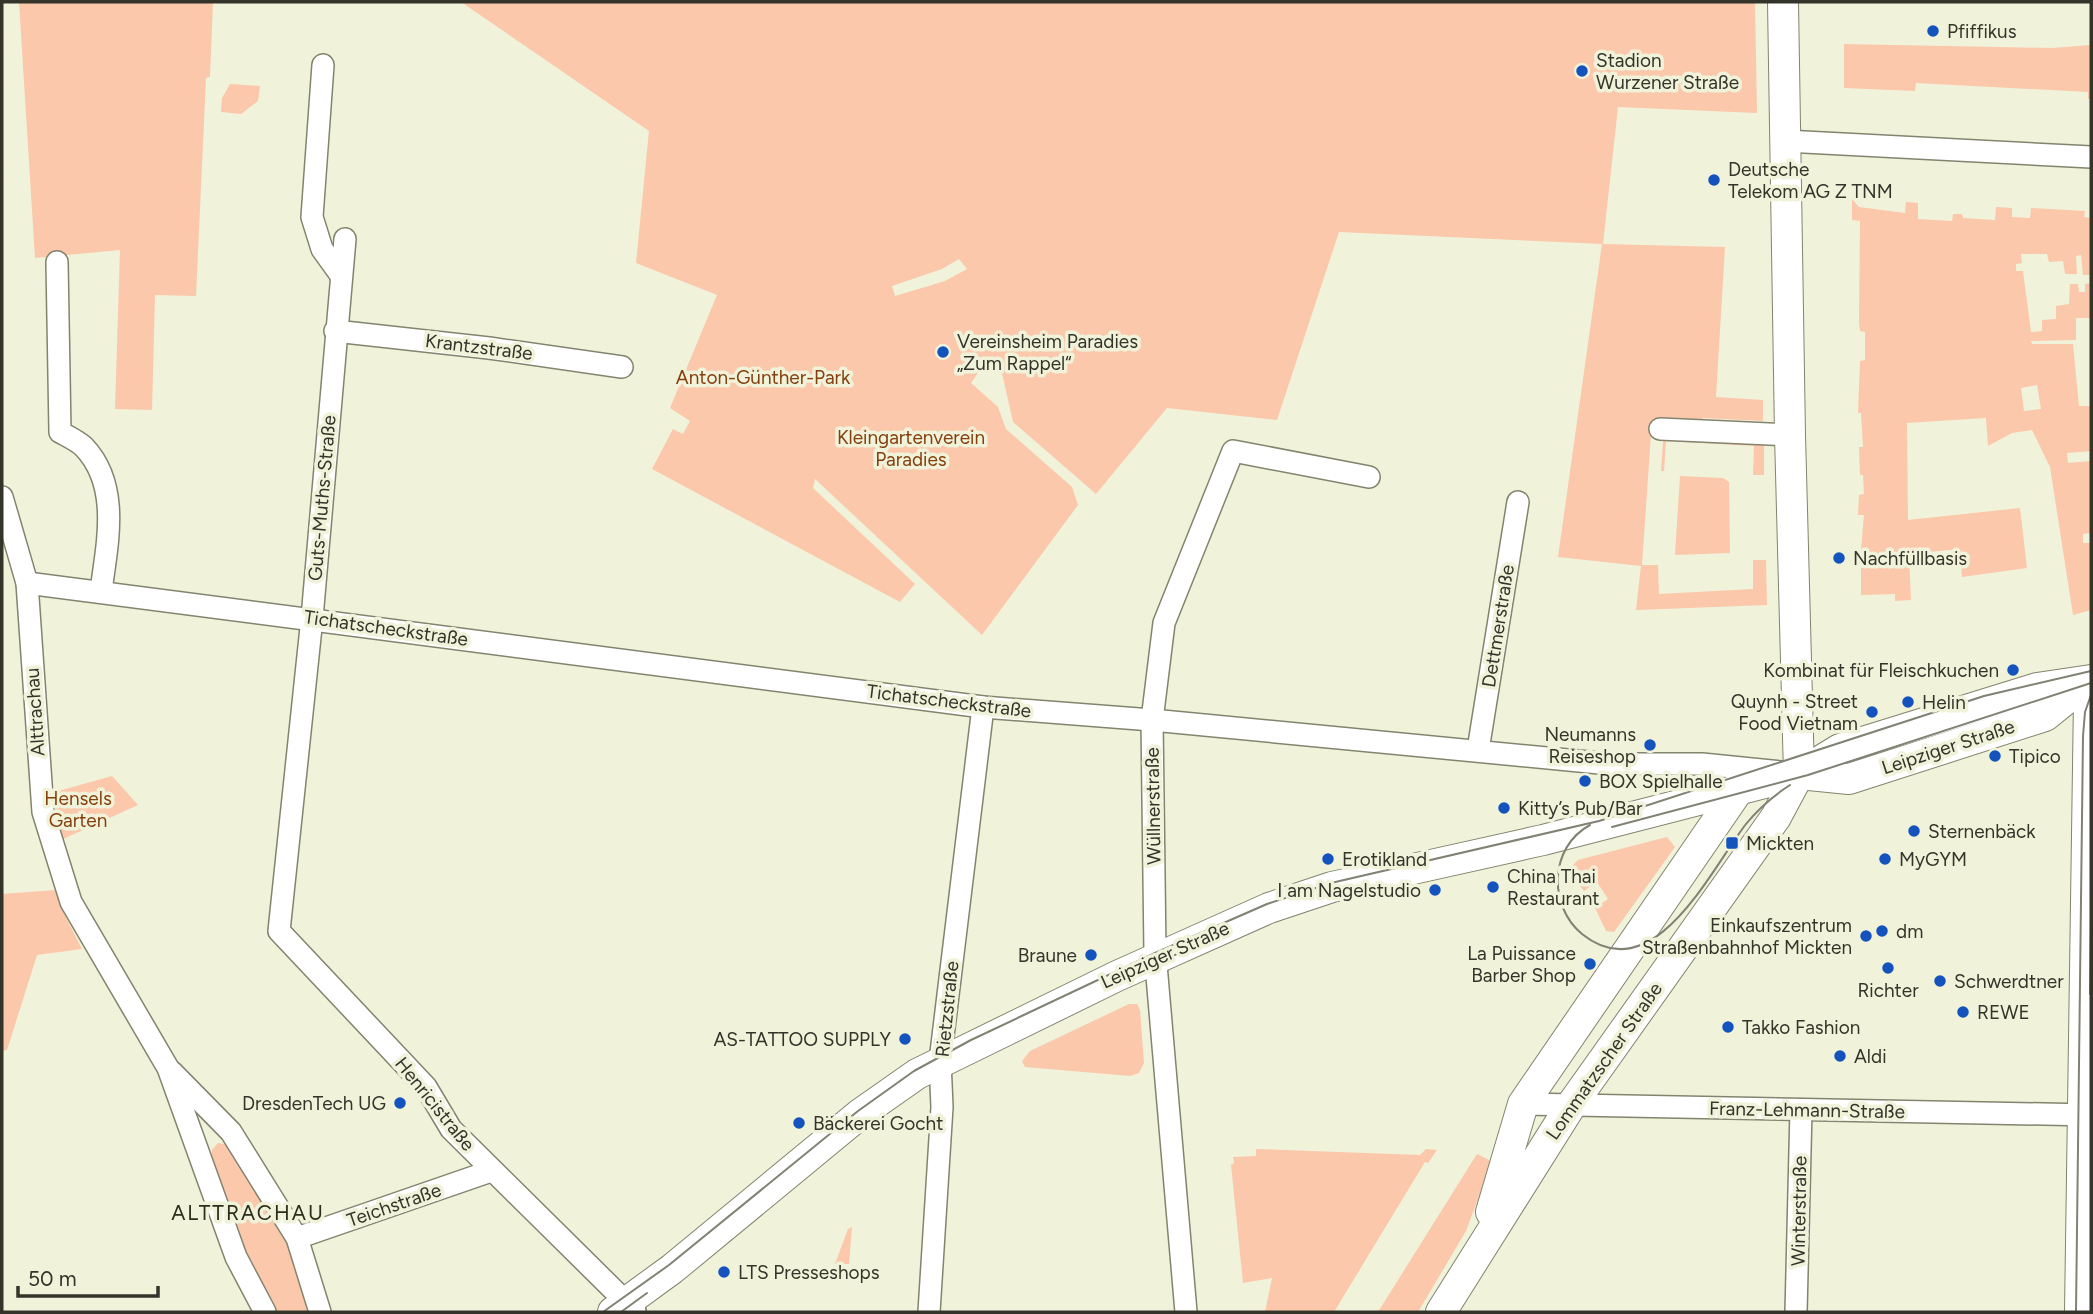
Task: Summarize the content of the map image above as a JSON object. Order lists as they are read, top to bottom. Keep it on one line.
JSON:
{"streets":{"main road":["Leipziger Straße","Lommatzscher Straße"],"street":["Krantzstraße","Guts-Muths-Straße","Dettmerstraße","Tichatscheckstraße","Alttrachau","Wüllnerstraße","Rietzstraße","Henricistraße","Franz-Lehmann-Straße","Teichstraße","Winterstraße"]},"crossings":[["Krantzstraße","Guts-Muths-Straße"],["Guts-Muths-Straße","Tichatscheckstraße"],["Guts-Muths-Straße","Henricistraße"],["Dettmerstraße","Tichatscheckstraße"],["Tichatscheckstraße","Alttrachau"],["Tichatscheckstraße","Leipziger Straße"],["Tichatscheckstraße","Wüllnerstraße"],["Tichatscheckstraße","Rietzstraße"],["Tichatscheckstraße","Lommatzscher Straße"],["Alttrachau","Teichstraße"],["Leipziger Straße","Wüllnerstraße"],["Leipziger Straße","Rietzstraße"],["Leipziger Straße","Lommatzscher Straße"],["Leipziger Straße","Henricistraße"],["Lommatzscher Straße","Franz-Lehmann-Straße"],["Henricistraße","Teichstraße"],["Franz-Lehmann-Straße","Winterstraße"]],"districts":["ALTTRACHAU"],"parks":["Anton-Günther-Park","Kleingartenverein Paradies","Hensels Garten"],"places":{"other":["Pfiffikus","Stadion Wurzener Straße","Deutsche Telekom AG Z TNM","Vereinsheim Paradies „Zum Rappel“","Nachfüllbasis","Kombinat für Fleischkuchen","Helin","Quynh - Street Food Vietnam","Neumanns Reiseshop","Tipico","BOX Spielhalle","Kitty’s Pub/Bar","Sternenbäck","Erotikland","MyGYM","China Thai Restaurant","I am Nagelstudio","dm","Einkaufszentrum Straßenbahnhof Mickten","Braune","La Puissance Barber Shop","Richter","Schwerdtner","REWE","Takko Fashion","AS-TATTOO SUPPLY","Aldi","DresdenTech UG","Bäckerei Gocht","LTS Presseshops"],"transit":["Mickten"]},"scale_bar":"50 m"}
